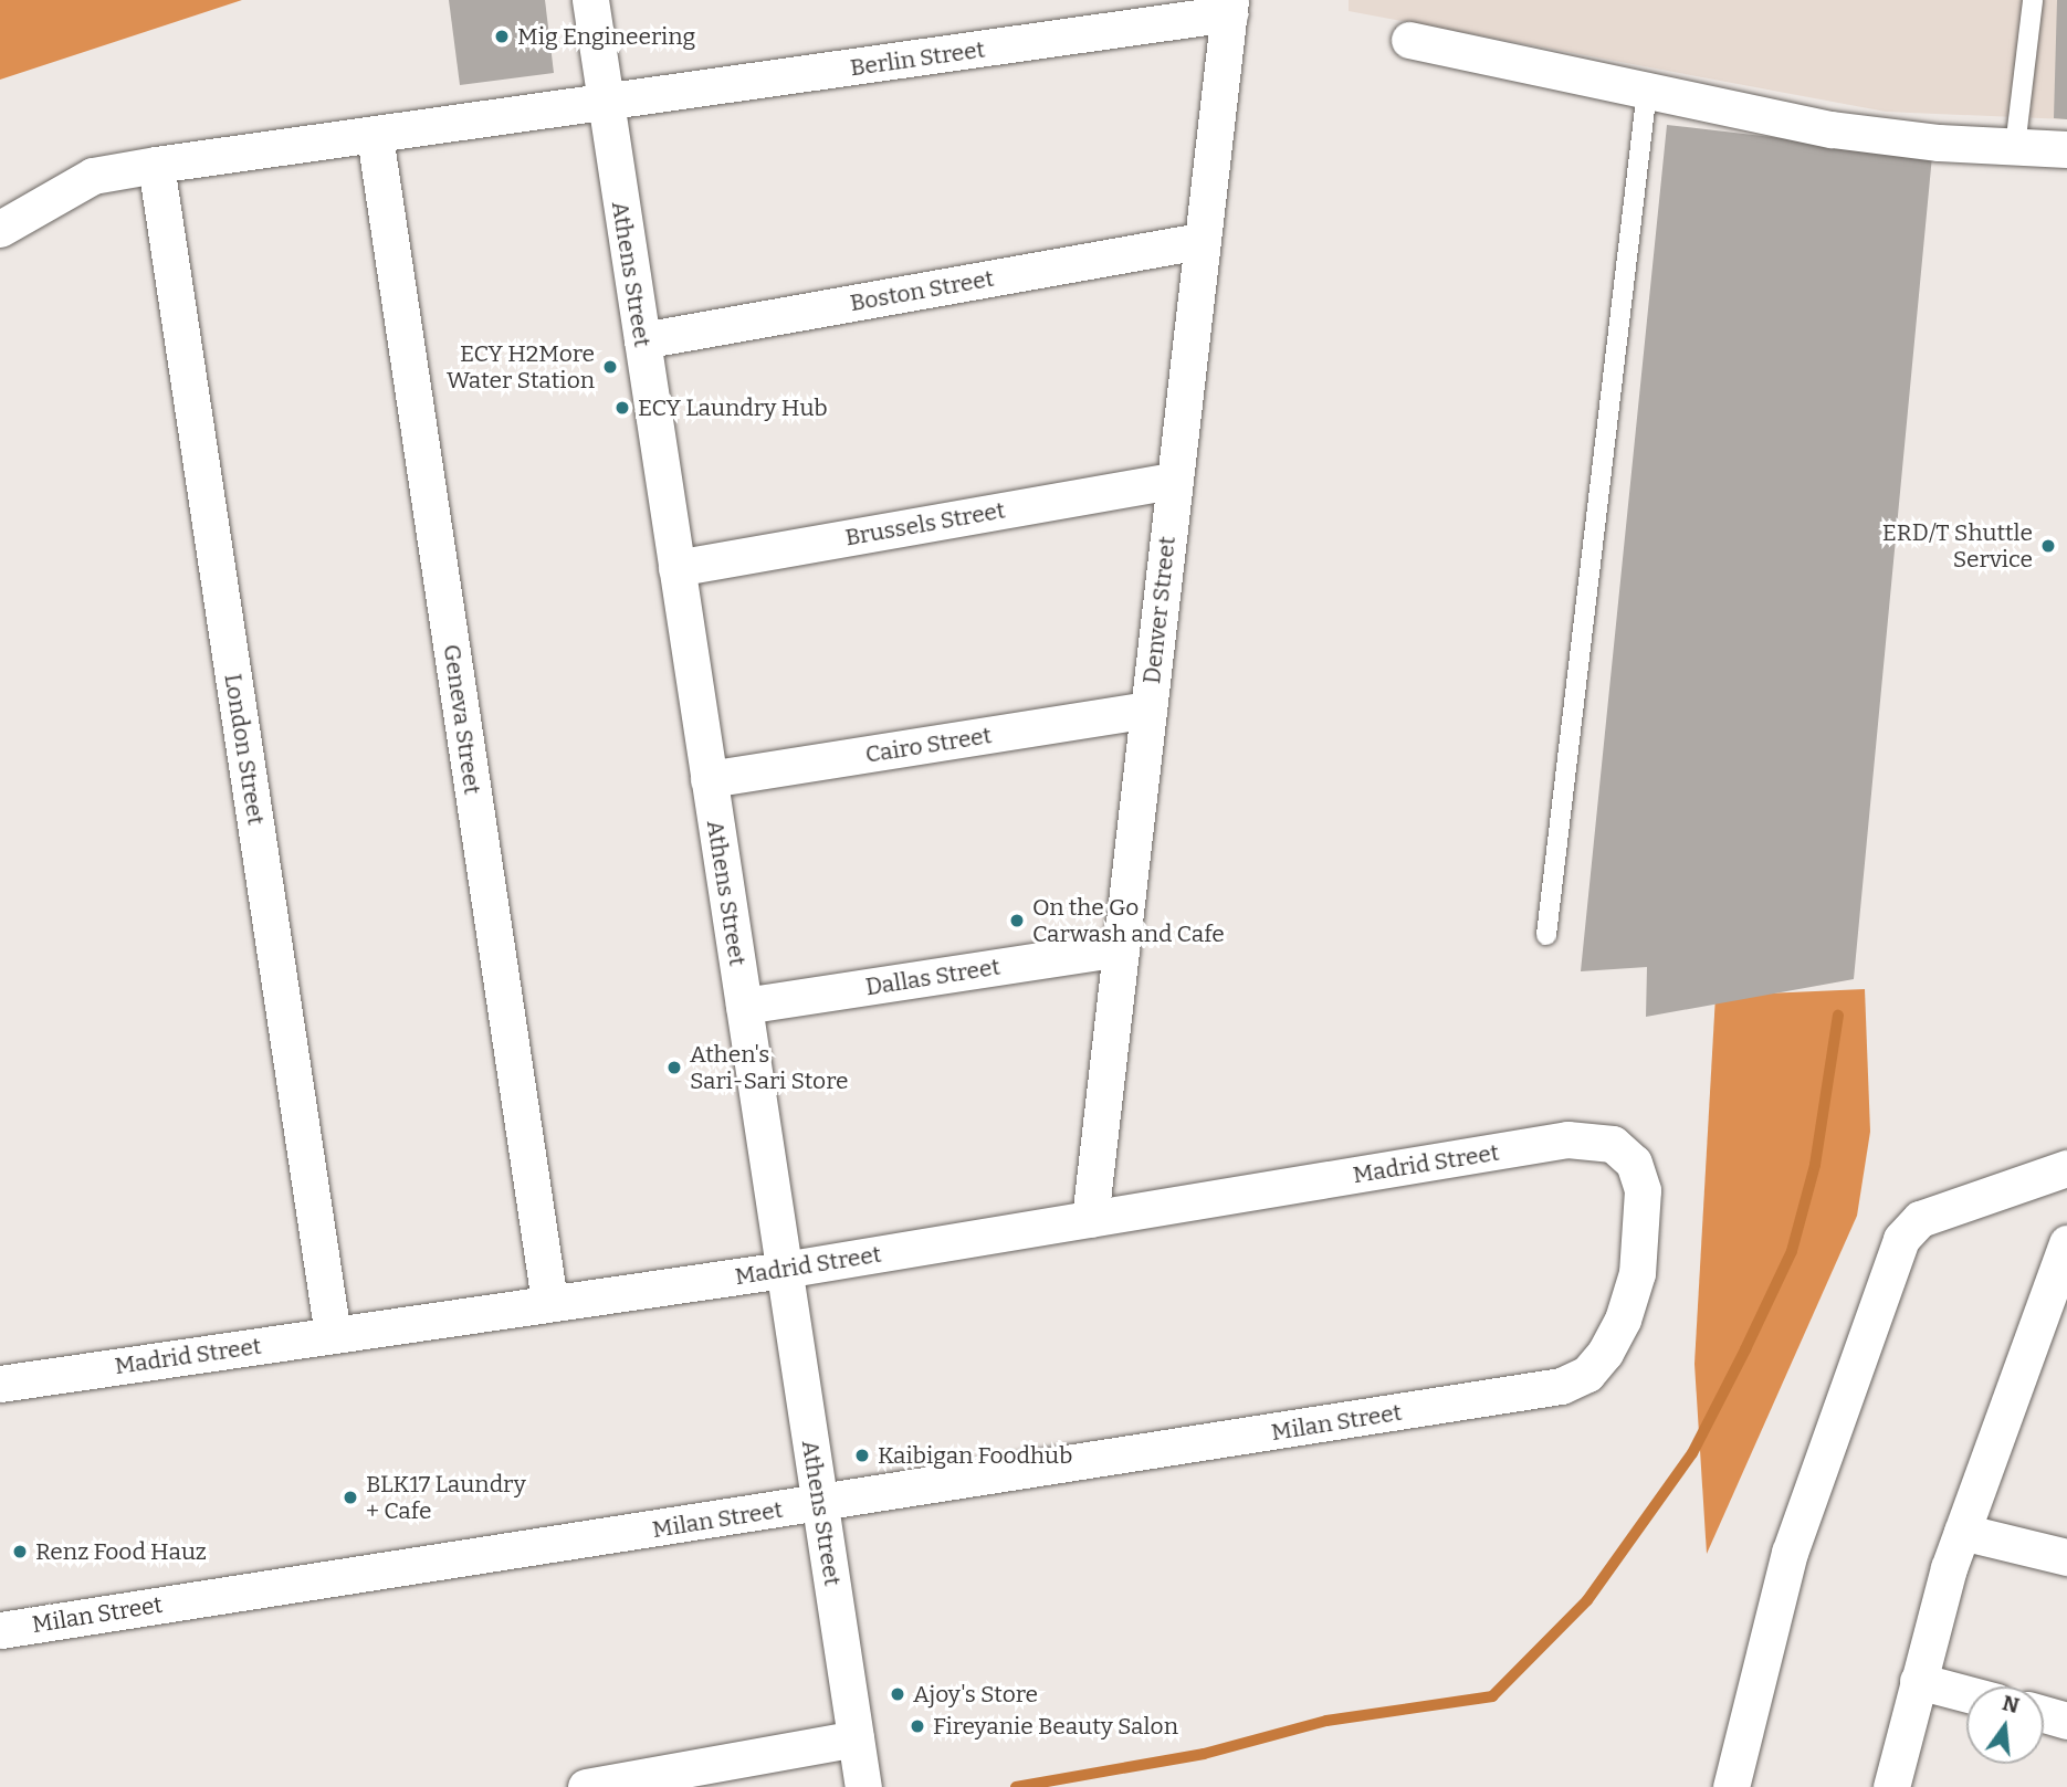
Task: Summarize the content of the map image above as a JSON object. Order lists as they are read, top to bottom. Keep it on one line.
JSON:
{"streets":{"street":["Berlin Street","Athens Street","Boston Street","Brussels Street","Denver Street","Geneva Street","Cairo Street","London Street","Dallas Street","Madrid Street","Milan Street"]},"crossings":[["Berlin Street","Athens Street"],["Berlin Street","Denver Street"],["Berlin Street","Geneva Street"],["Berlin Street","London Street"],["Athens Street","Boston Street"],["Athens Street","Brussels Street"],["Athens Street","Cairo Street"],["Athens Street","Dallas Street"],["Athens Street","Madrid Street"],["Athens Street","Milan Street"],["Boston Street","Denver Street"],["Brussels Street","Denver Street"],["Denver Street","Cairo Street"],["Denver Street","Dallas Street"],["Denver Street","Madrid Street"],["Geneva Street","Madrid Street"],["London Street","Madrid Street"],["Madrid Street","Milan Street"]],"places":["Mig Engineering","ECY H2More Water Station","ECY Laundry Hub","ERD/T Shuttle Service","On the Go Carwash and Cafe","Athen's Sari-Sari Store","Kaibigan Foodhub","BLK17 Laundry + Cafe","Renz Food Hauz","Ajoy's Store","Fireyanie Beauty Salon"],"north":"top"}
